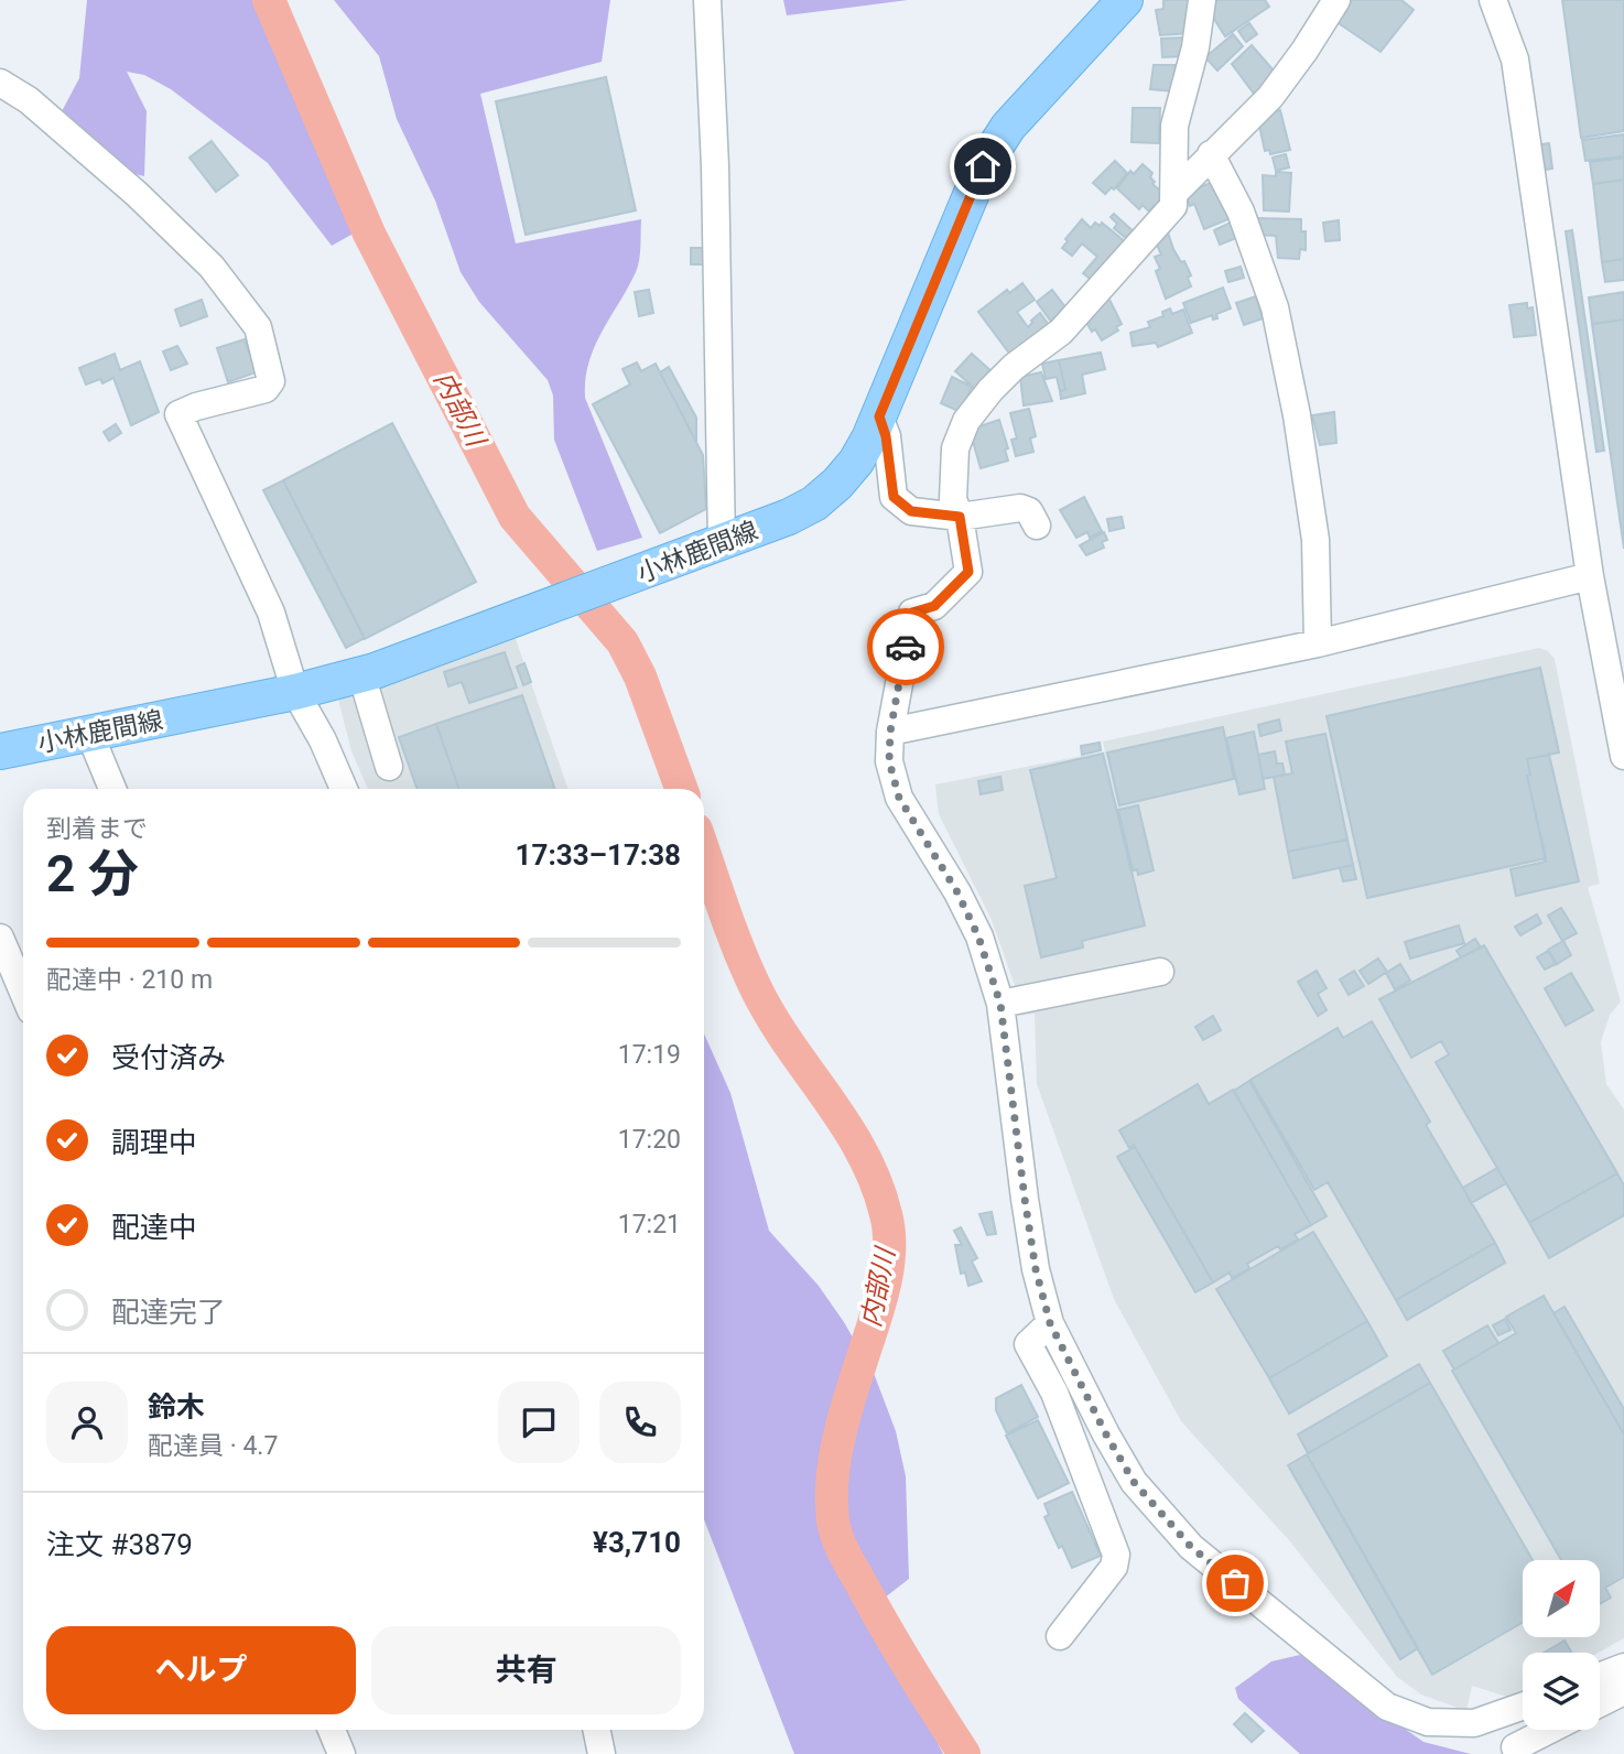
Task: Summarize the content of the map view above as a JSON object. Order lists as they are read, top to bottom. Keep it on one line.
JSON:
{"streets":{"main road":["小林鹿間線"]},"water":["内部川"],"north":"top right","page":{"heading":["2 分","到着まで","17:33–17:38"],"panel":["鈴木","配達員 · 4.7","注文 #3879","¥3,710"],"bar":"配達中 · 210 m","list":[["受付済み","17:19"],["調理中","17:20"],["配達中","17:21"],"配達完了"],"buttons":["ヘルプ","共有"]}}
